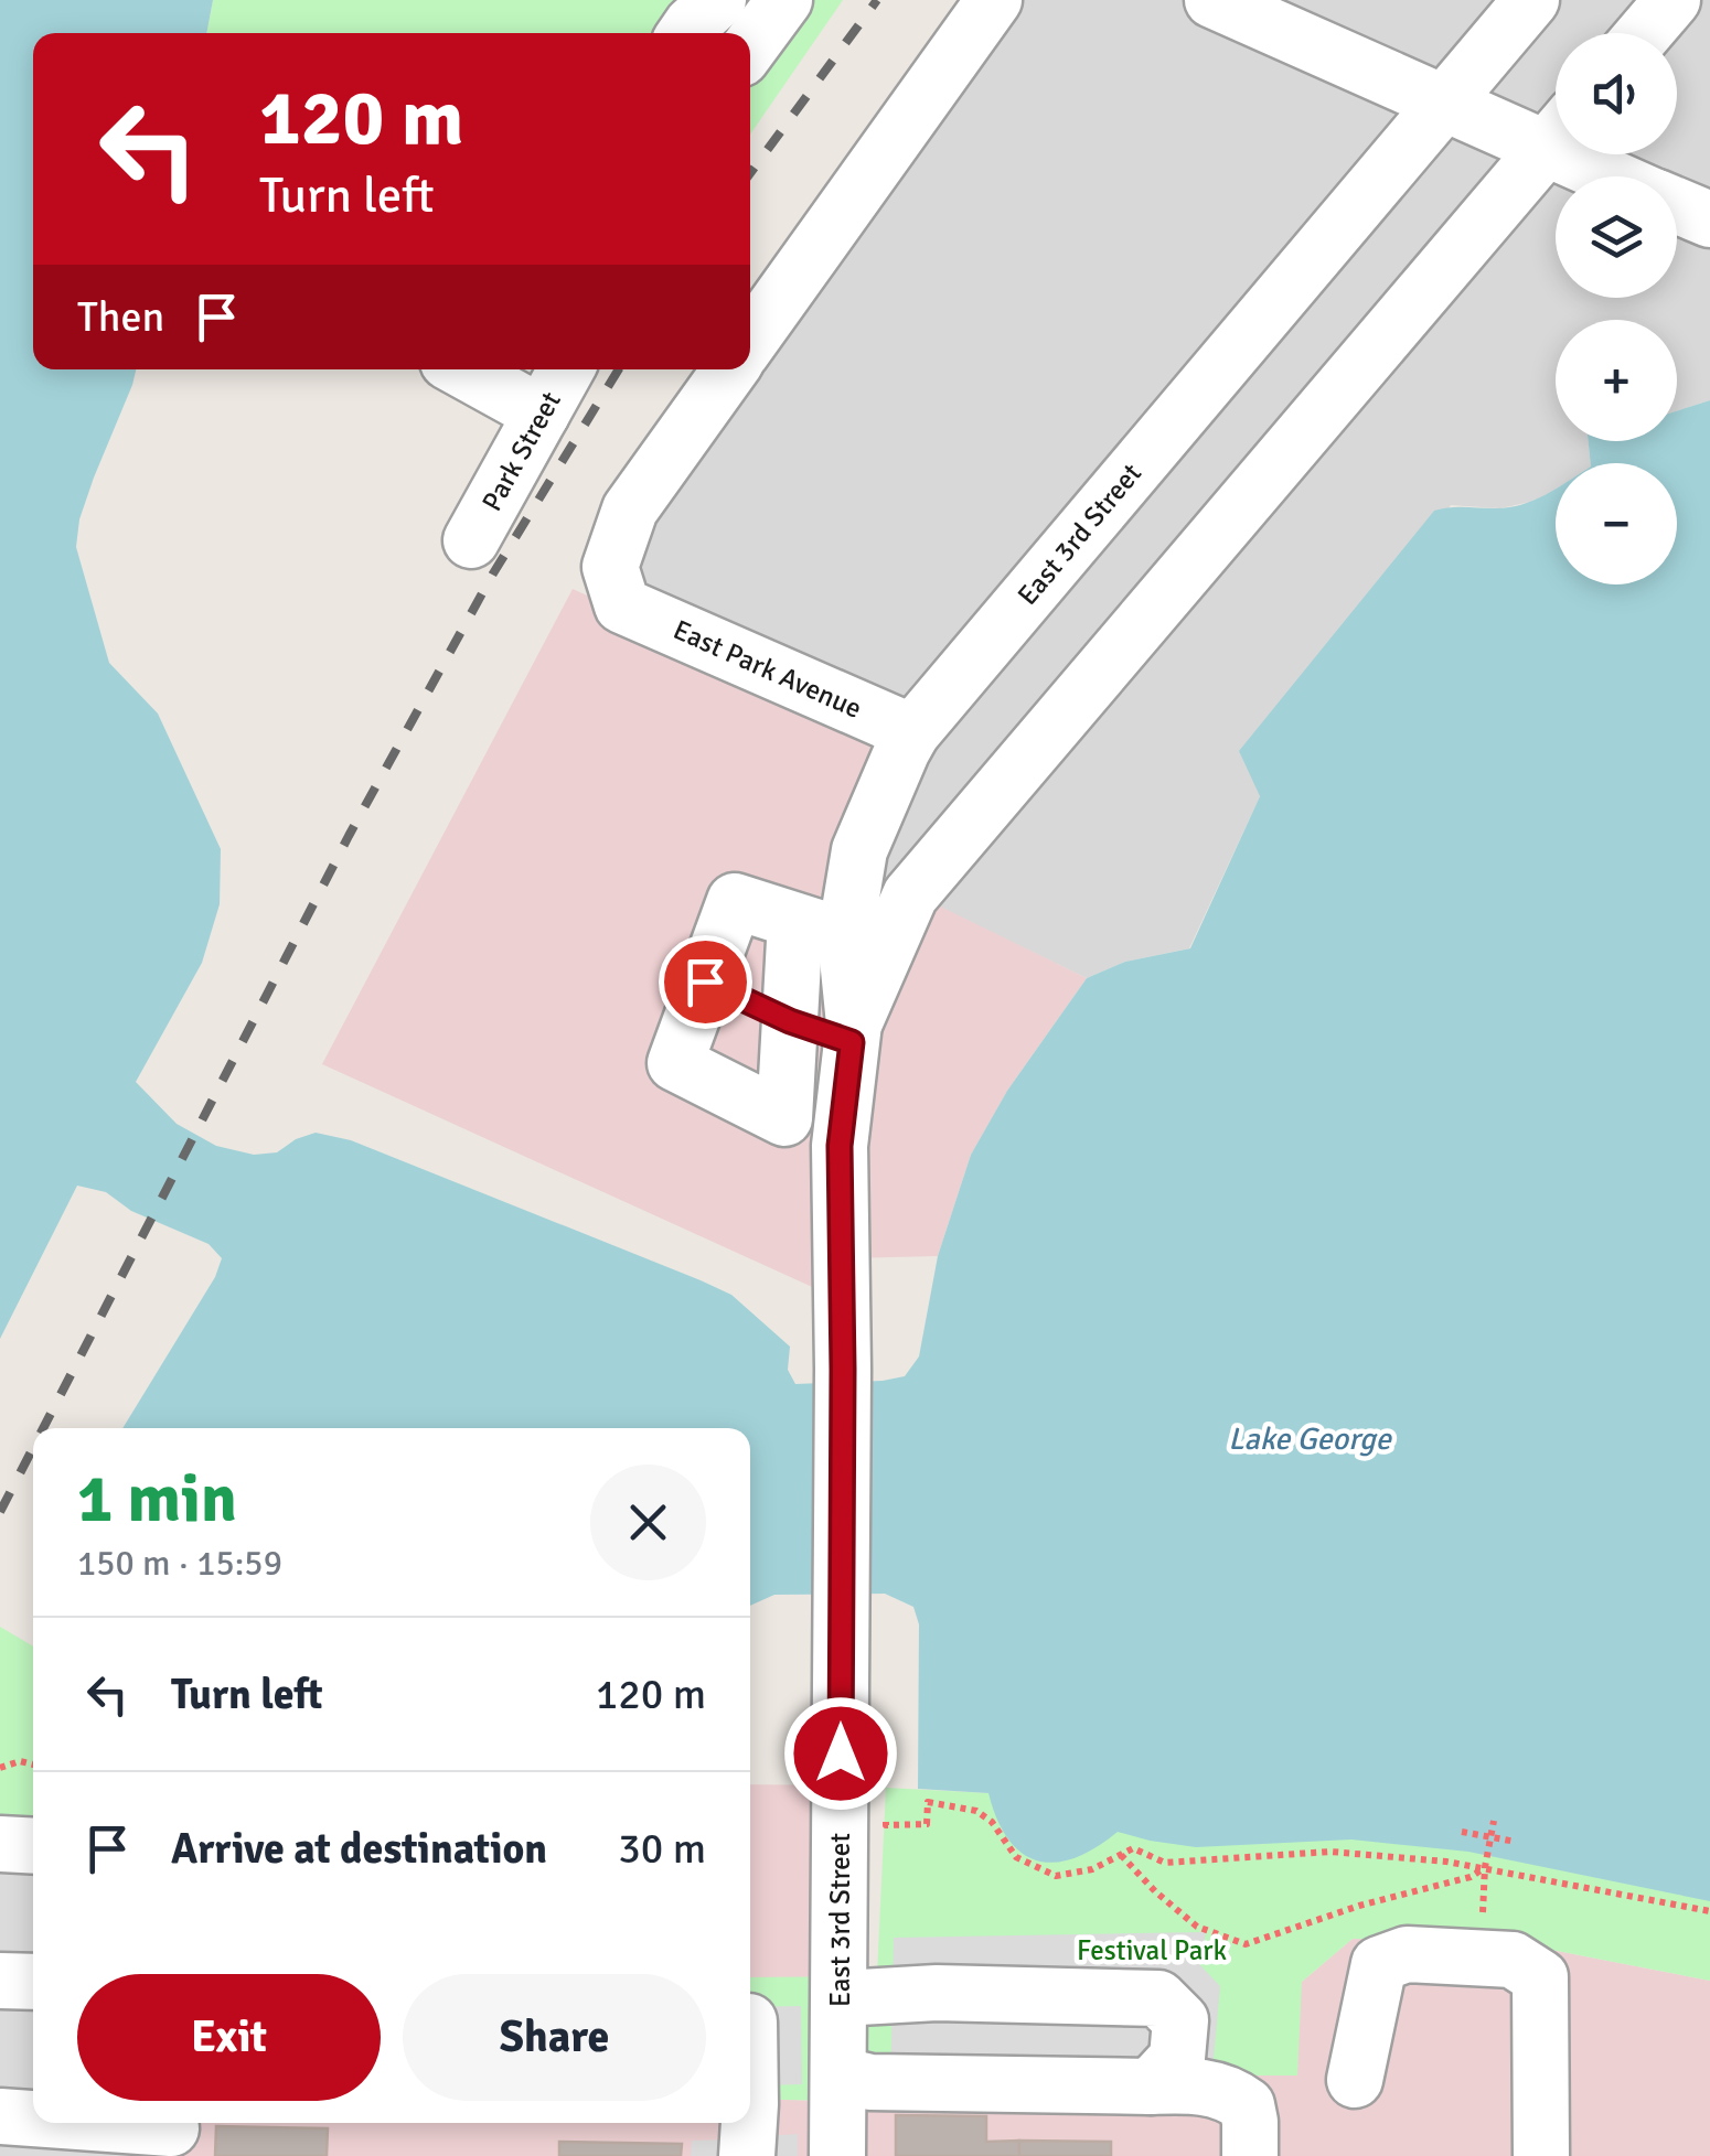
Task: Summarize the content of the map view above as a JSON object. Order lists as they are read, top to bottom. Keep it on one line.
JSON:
{"streets":{"street":["Park Street","East 3rd Street","East Park Avenue"]},"crossings":[["East 3rd Street","East Park Avenue"]],"water":["Lake George"],"parks":["Festival Park"],"page":{"map_buttons":["+","−"],"turn":["120 m","Turn left"],"then":"Then","heading":["1 min","150 m · 15:59"],"list":[{"name":"Turn left","value":"120 m"},{"name":"Arrive at destination","value":"30 m"}],"buttons":["Exit","Share"]}}
